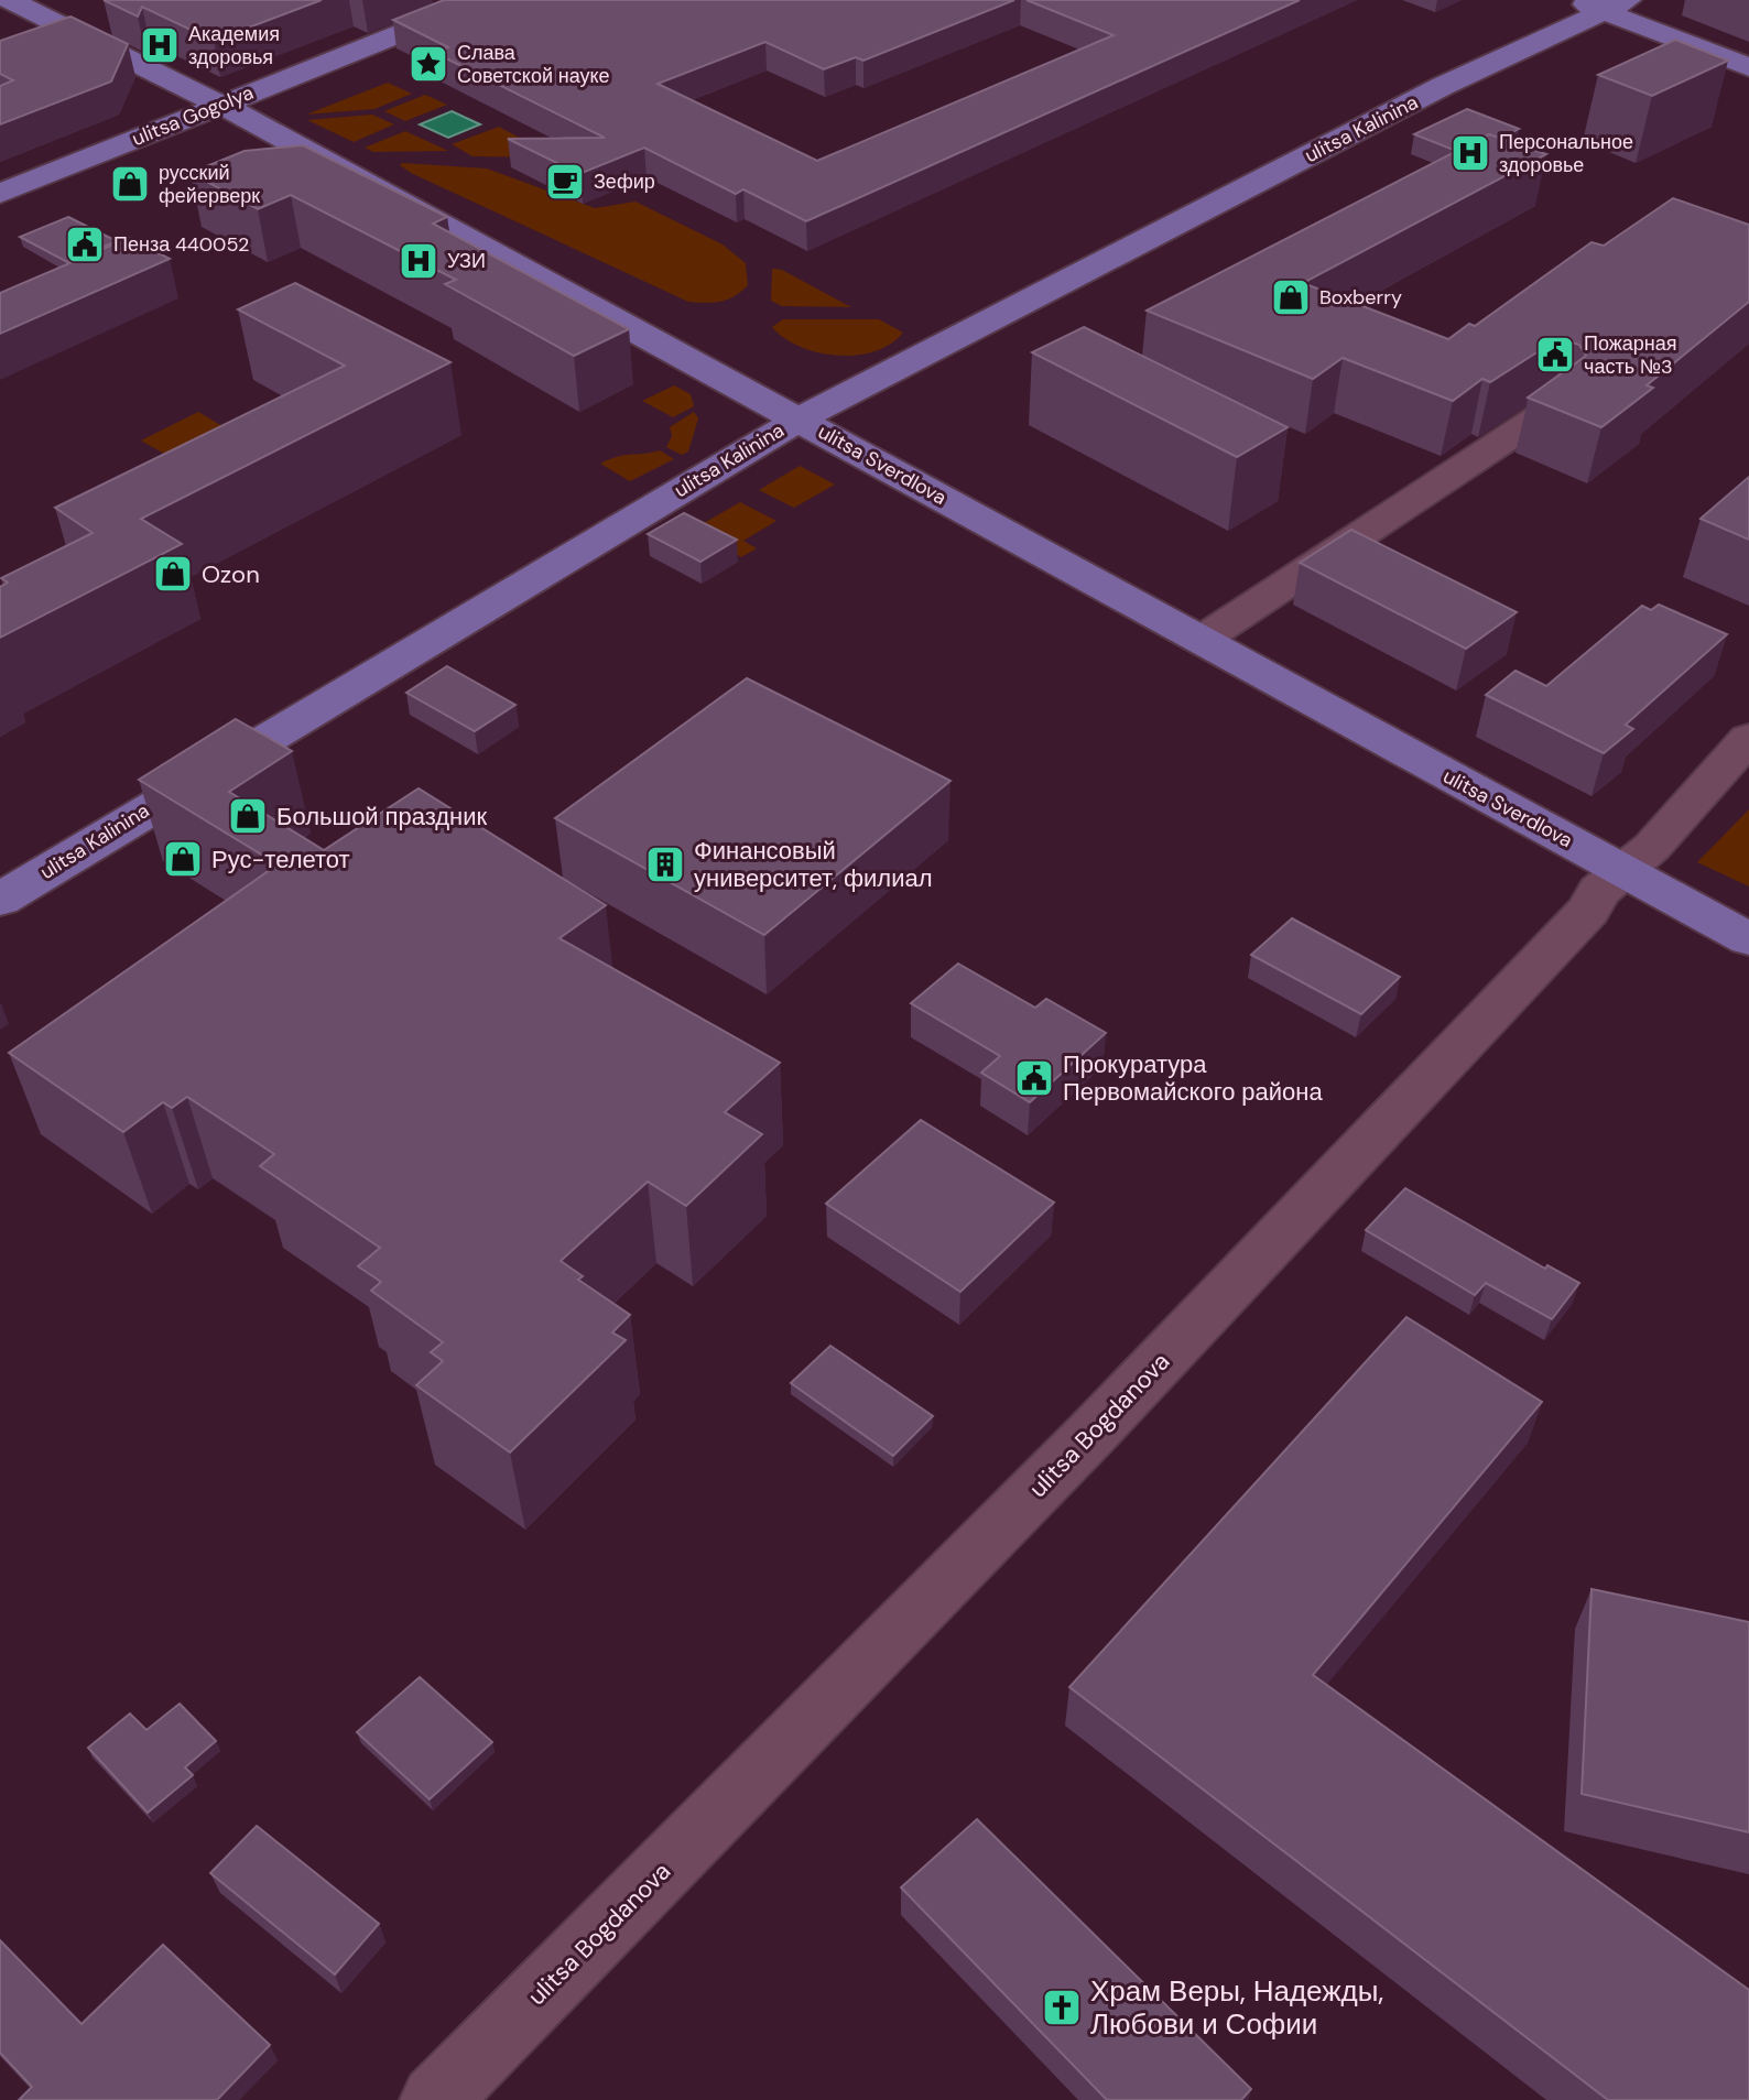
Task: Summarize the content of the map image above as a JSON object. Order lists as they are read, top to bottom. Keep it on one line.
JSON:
{"streets":{"main road":["ulitsa Gogolya","ulitsa Kalinina","ulitsa Sverdlova"],"street":["ulitsa Bogdanova"]},"crossings":[["ulitsa Gogolya","ulitsa Sverdlova"],["ulitsa Kalinina","ulitsa Sverdlova"],["ulitsa Sverdlova","ulitsa Bogdanova"]],"places":{"hospital":["Академия здоровья","Персональное здоровье","УЗИ"],"place":["Слава Советской науке"],"cafe":["Зефир"],"shop":["русский фейерверк","Boxberry","Ozon","Большой праздник","Рус-телетот"],"public building":["Пенза 440052","Пожарная часть №3","Прокуратура Первомайского района"],"building":["Финансовый университет, филиал"],"church":["Храм Веры, Надежды, Любови и Софии"]}}
